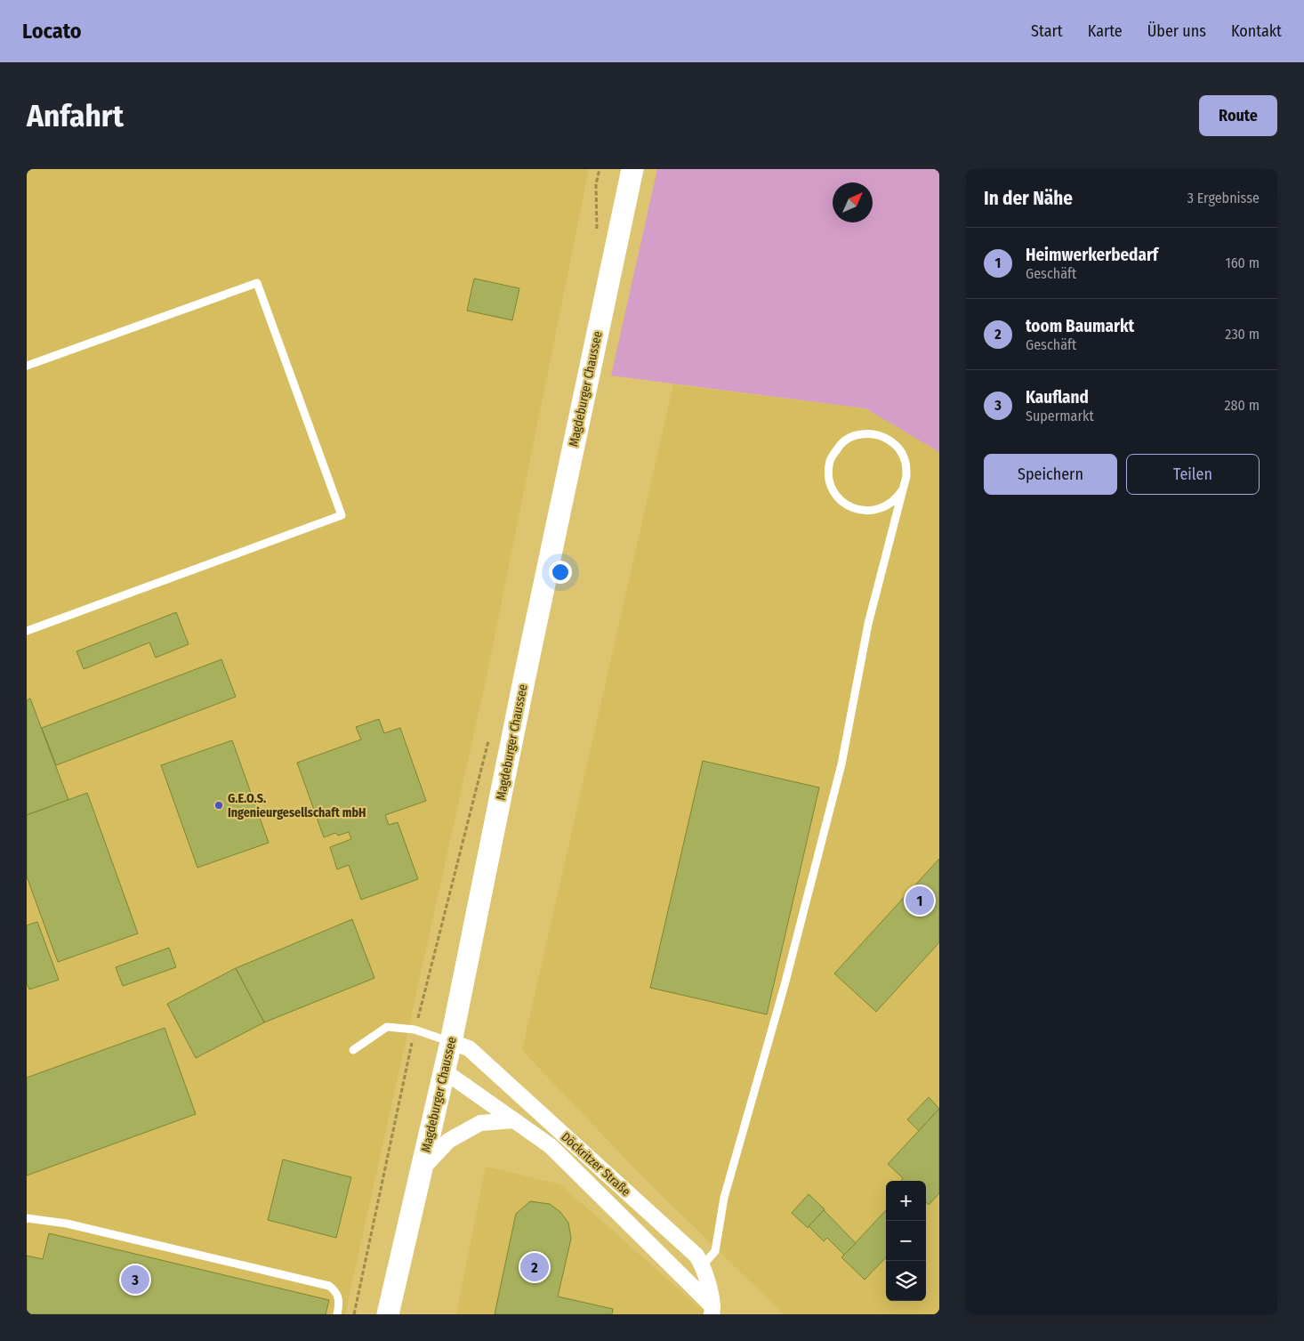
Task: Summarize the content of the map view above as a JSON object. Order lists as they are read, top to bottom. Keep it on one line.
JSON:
{"streets":{"main road":["Magdeburger Chaussee"],"street":["Döckritzer Straße"]},"crossings":[["Magdeburger Chaussee","Döckritzer Straße"]],"places":["G.E.O.S. Ingenieurgesellschaft mbH"],"north":"top right","page":{"header":"Locato","nav":["Start","Karte","Über uns","Kontakt"],"buttons":["Route",["Speichern","Teilen"]],"title":"Anfahrt","heading":["In der Nähe","3 Ergebnisse"],"list":[{"mark":"1","name":"Heimwerkerbedarf","note":"Geschäft","value":"160 m"},{"mark":"2","name":"toom Baumarkt","note":"Geschäft","value":"230 m"},{"mark":"3","name":"Kaufland","note":"Supermarkt","value":"280 m"}],"pins":["1","2","3"],"map_buttons":["+","−"]}}
